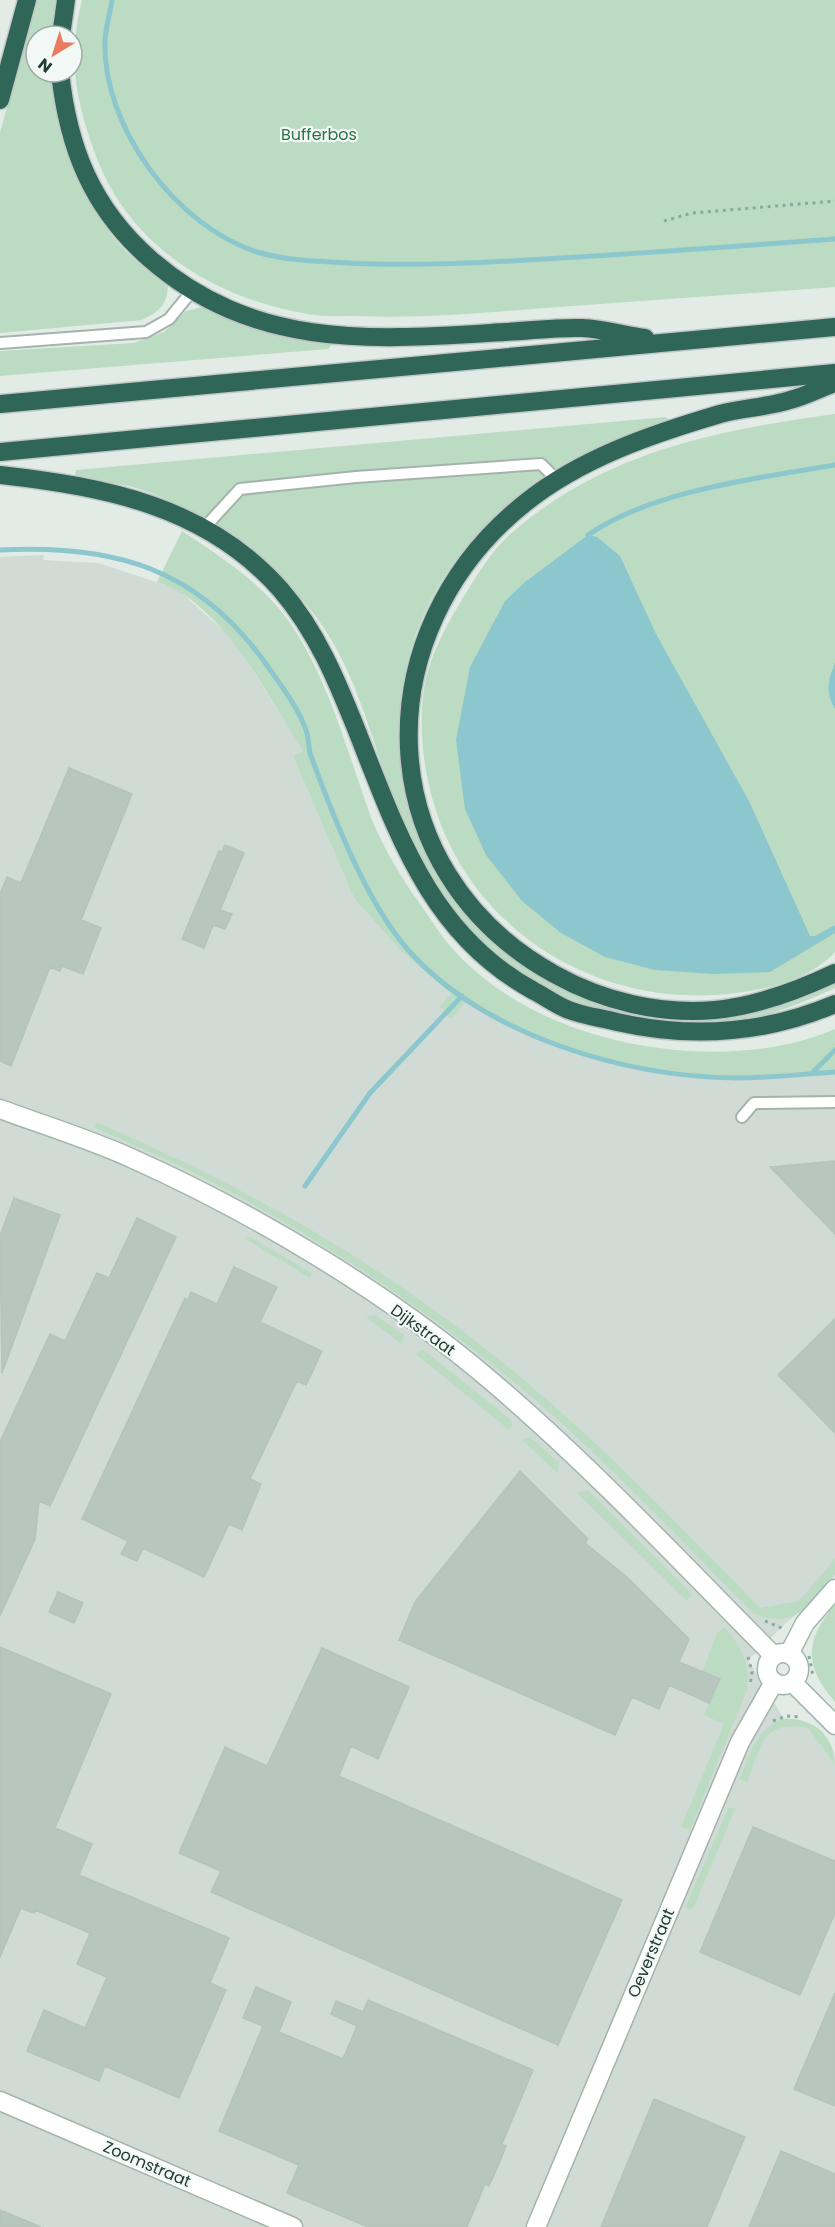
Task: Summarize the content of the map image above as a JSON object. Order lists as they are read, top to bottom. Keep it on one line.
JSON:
{"streets":{"street":["Dijkstraat","Oeverstraat","Zoomstraat"]},"parks":["Bufferbos"],"north":"bottom left"}
